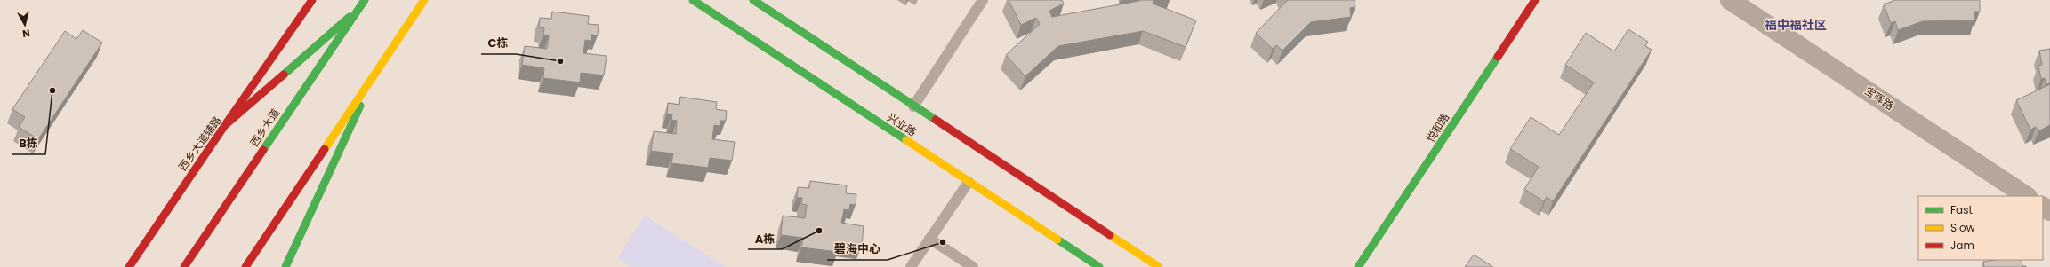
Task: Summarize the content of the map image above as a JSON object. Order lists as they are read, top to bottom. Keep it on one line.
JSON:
{"streets":{"main road":["兴业路","西乡大道","悦和路","西乡大道辅路"],"street":["宝晖路"]},"crossings":[["西乡大道","西乡大道辅路"]],"districts":["福中福社区"],"places":["C栋","B栋","A栋","碧海中心"],"legend":["Fast","Slow","Jam"],"north":"bottom"}
